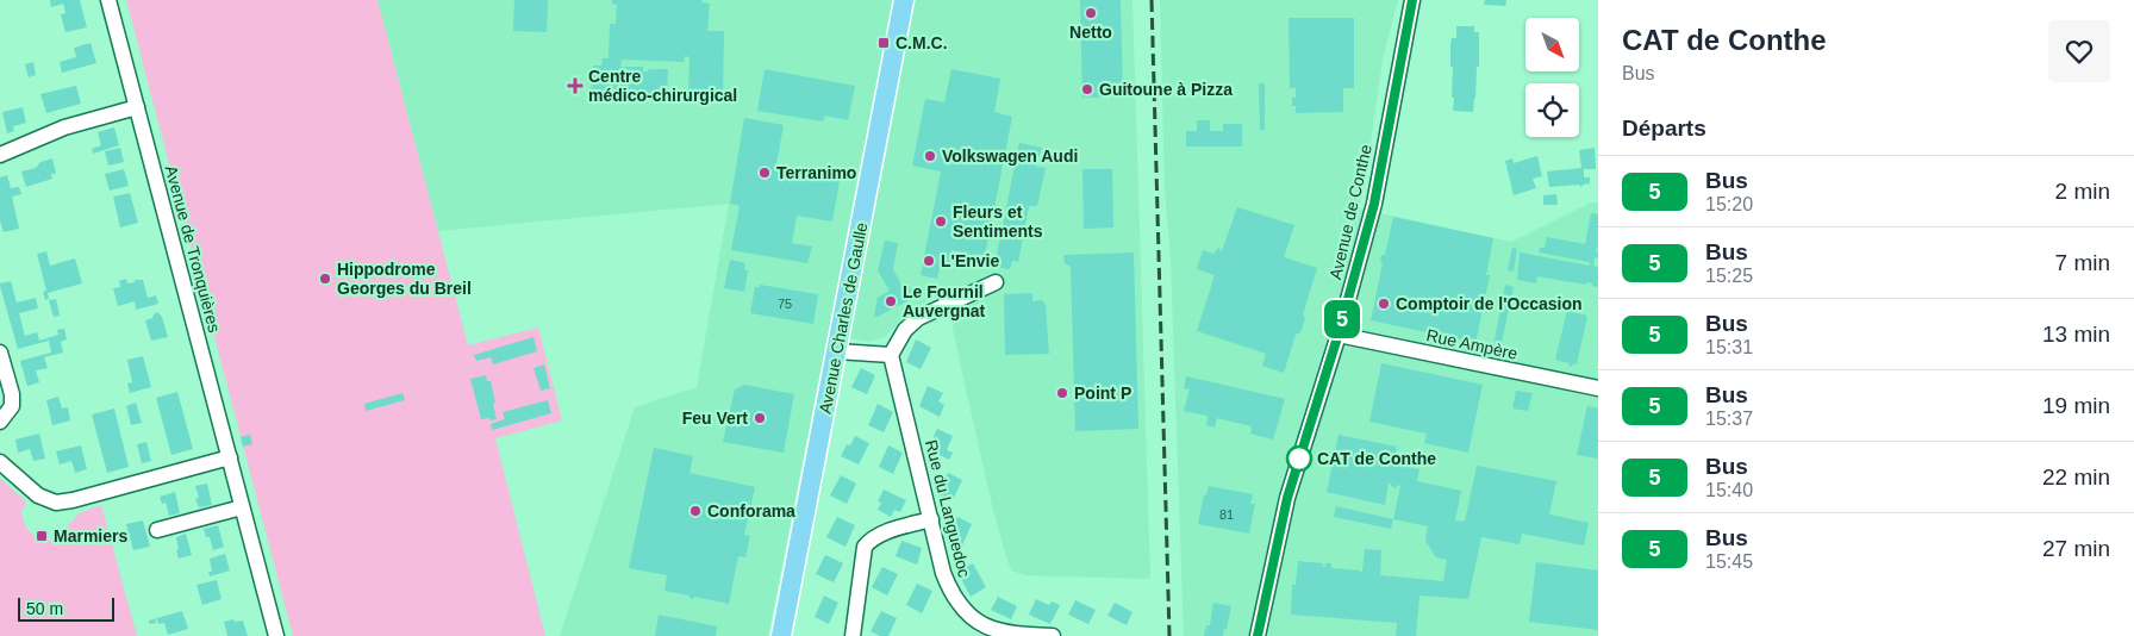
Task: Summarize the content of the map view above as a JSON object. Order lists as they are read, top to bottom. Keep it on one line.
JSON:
{"streets":{"main road":["Avenue Charles de Gaulle"],"street":["Avenue de Conthe","Avenue de Tronquières","Rue Ampère","Rue du Languedoc"]},"crossings":[["Avenue de Conthe","Rue Ampère"]],"places":{"other":["Netto","Guitoune à Pizza","Volkswagen Audi","Terranimo","Fleurs et Sentiments","L'Envie","Hippodrome Georges du Breil","Le Fournil Auvergnat","Comptoir de l'Occasion","Point P","Feu Vert","CAT de Conthe","Conforama"],"transit":["C.M.C.","Marmiers"],"health":["Centre médico-chirurgical"]},"lines":["bus line 5"],"house_numbers":["75","81"],"scale_bar":"50 m","north":"bottom right","page":{"on_map":"5","heading":[["CAT de Conthe","Bus"],"Départs"],"list":[{"mark":"5","name":"Bus","note":"15:20","value":"2 min"},{"mark":"5","name":"Bus","note":"15:25","value":"7 min"},{"mark":"5","name":"Bus","note":"15:31","value":"13 min"},{"mark":"5","name":"Bus","note":"15:37","value":"19 min"},{"mark":"5","name":"Bus","note":"15:40","value":"22 min"},{"mark":"5","name":"Bus","note":"15:45","value":"27 min"}],"scale":"50 m"}}
